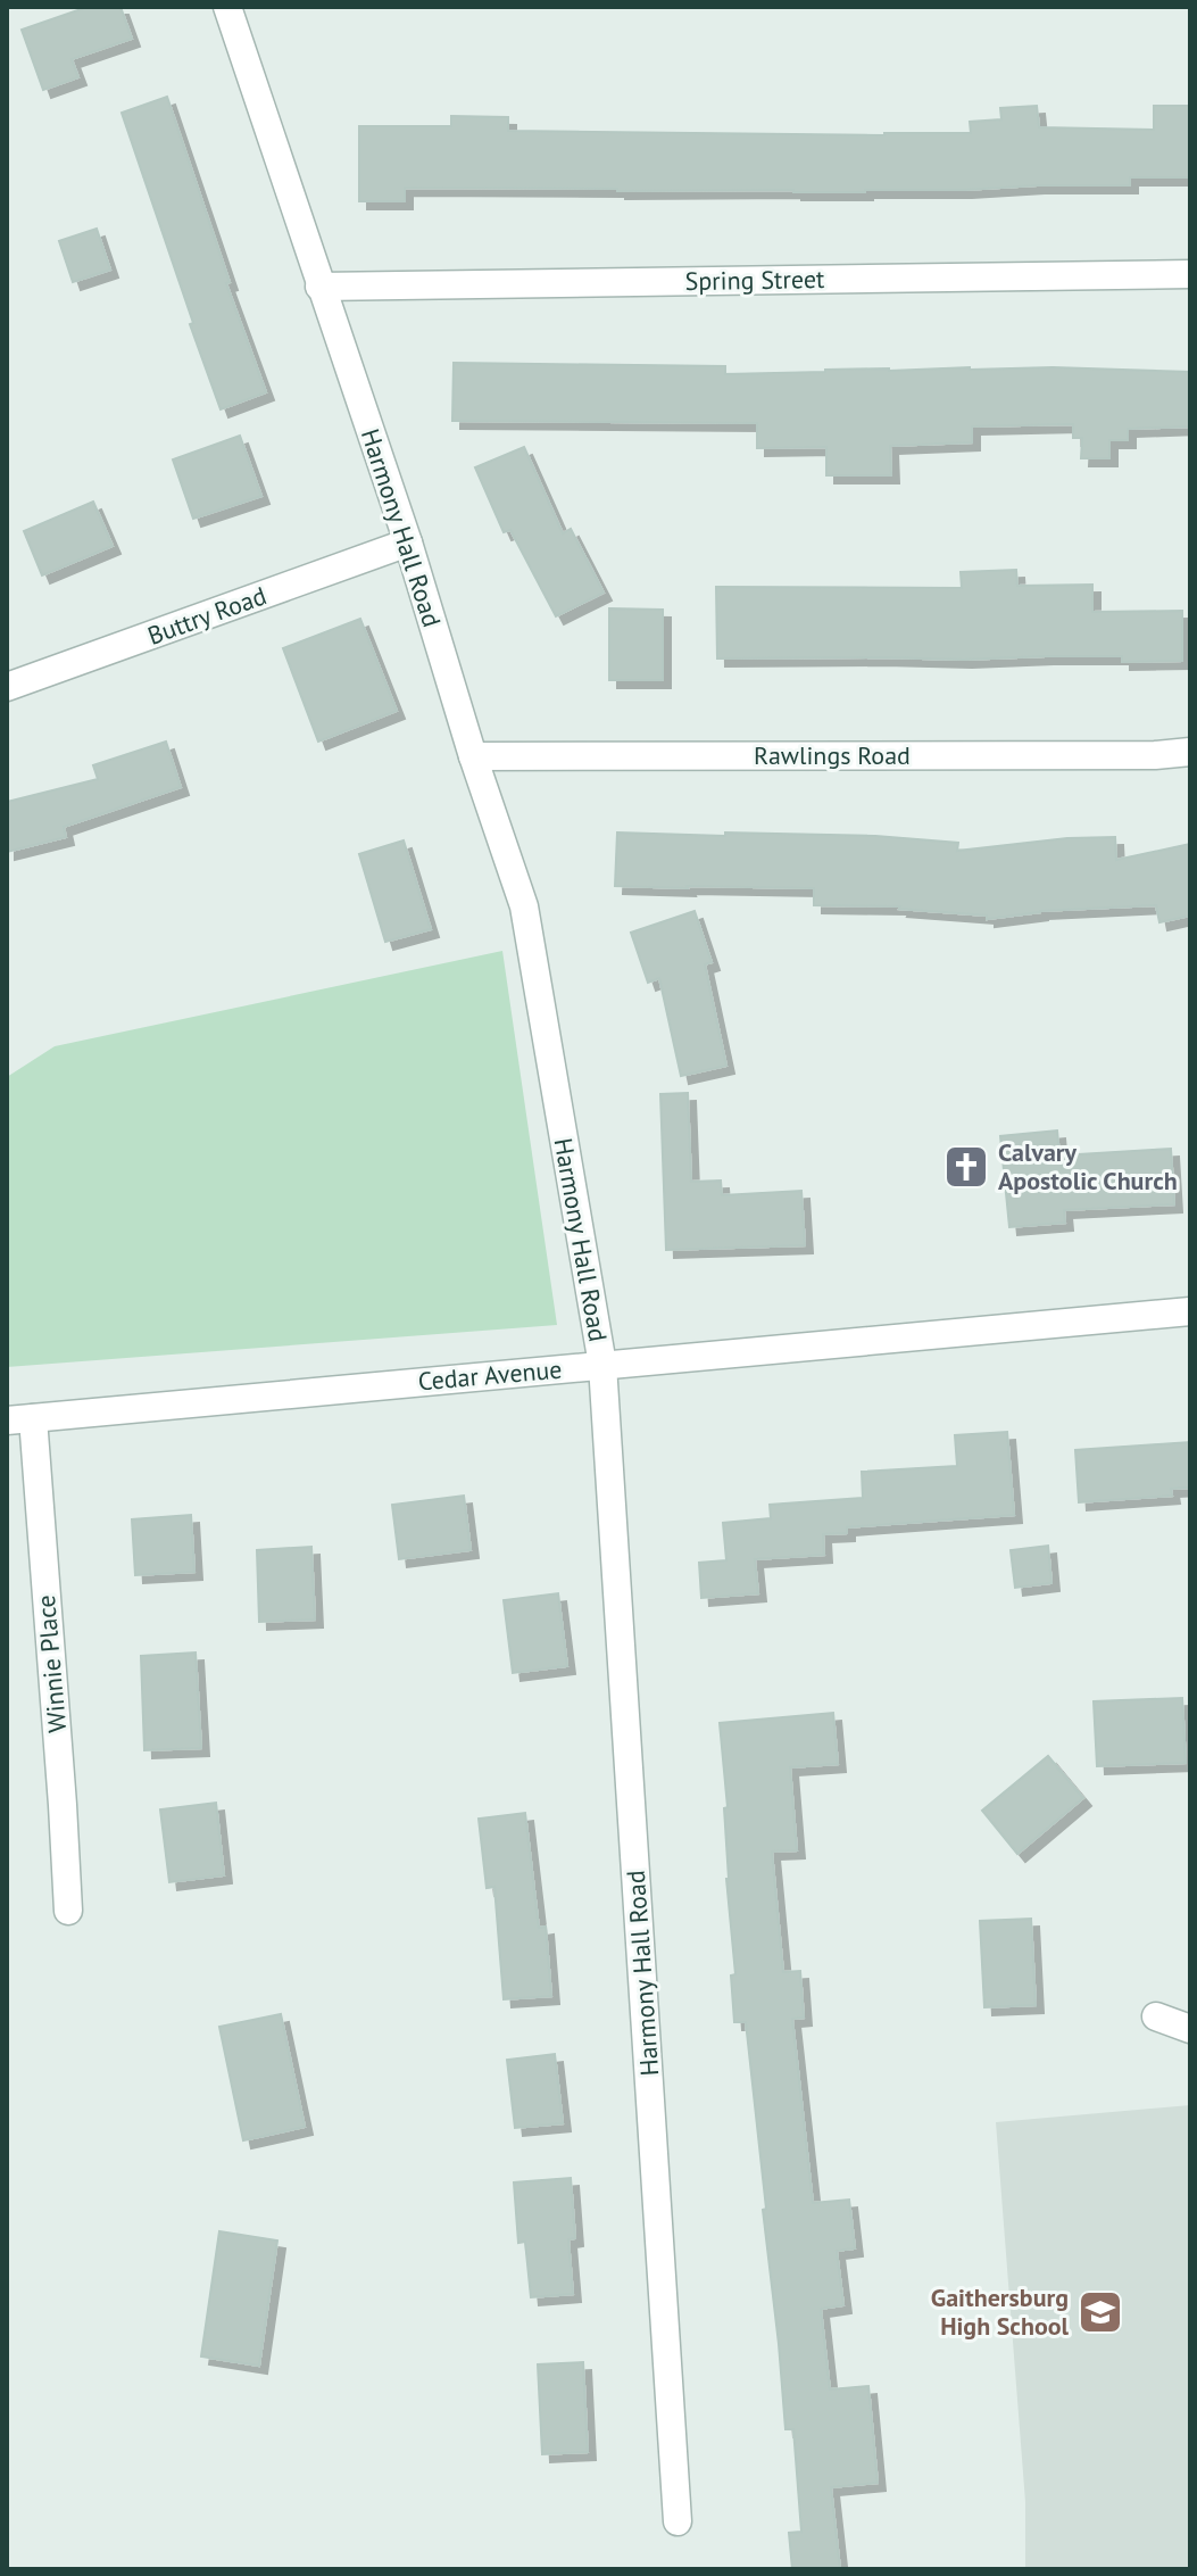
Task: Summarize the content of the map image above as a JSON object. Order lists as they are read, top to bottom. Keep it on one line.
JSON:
{"streets":{"street":["Spring Street","Harmony Hall Road","Buttry Road","Rawlings Road","Cedar Avenue","Winnie Place"]},"crossings":[["Spring Street","Harmony Hall Road"],["Harmony Hall Road","Buttry Road"],["Harmony Hall Road","Rawlings Road"],["Harmony Hall Road","Cedar Avenue"],["Cedar Avenue","Winnie Place"]],"places":{"church":["Calvary Apostolic Church"],"school or university":["Gaithersburg High School"]}}
